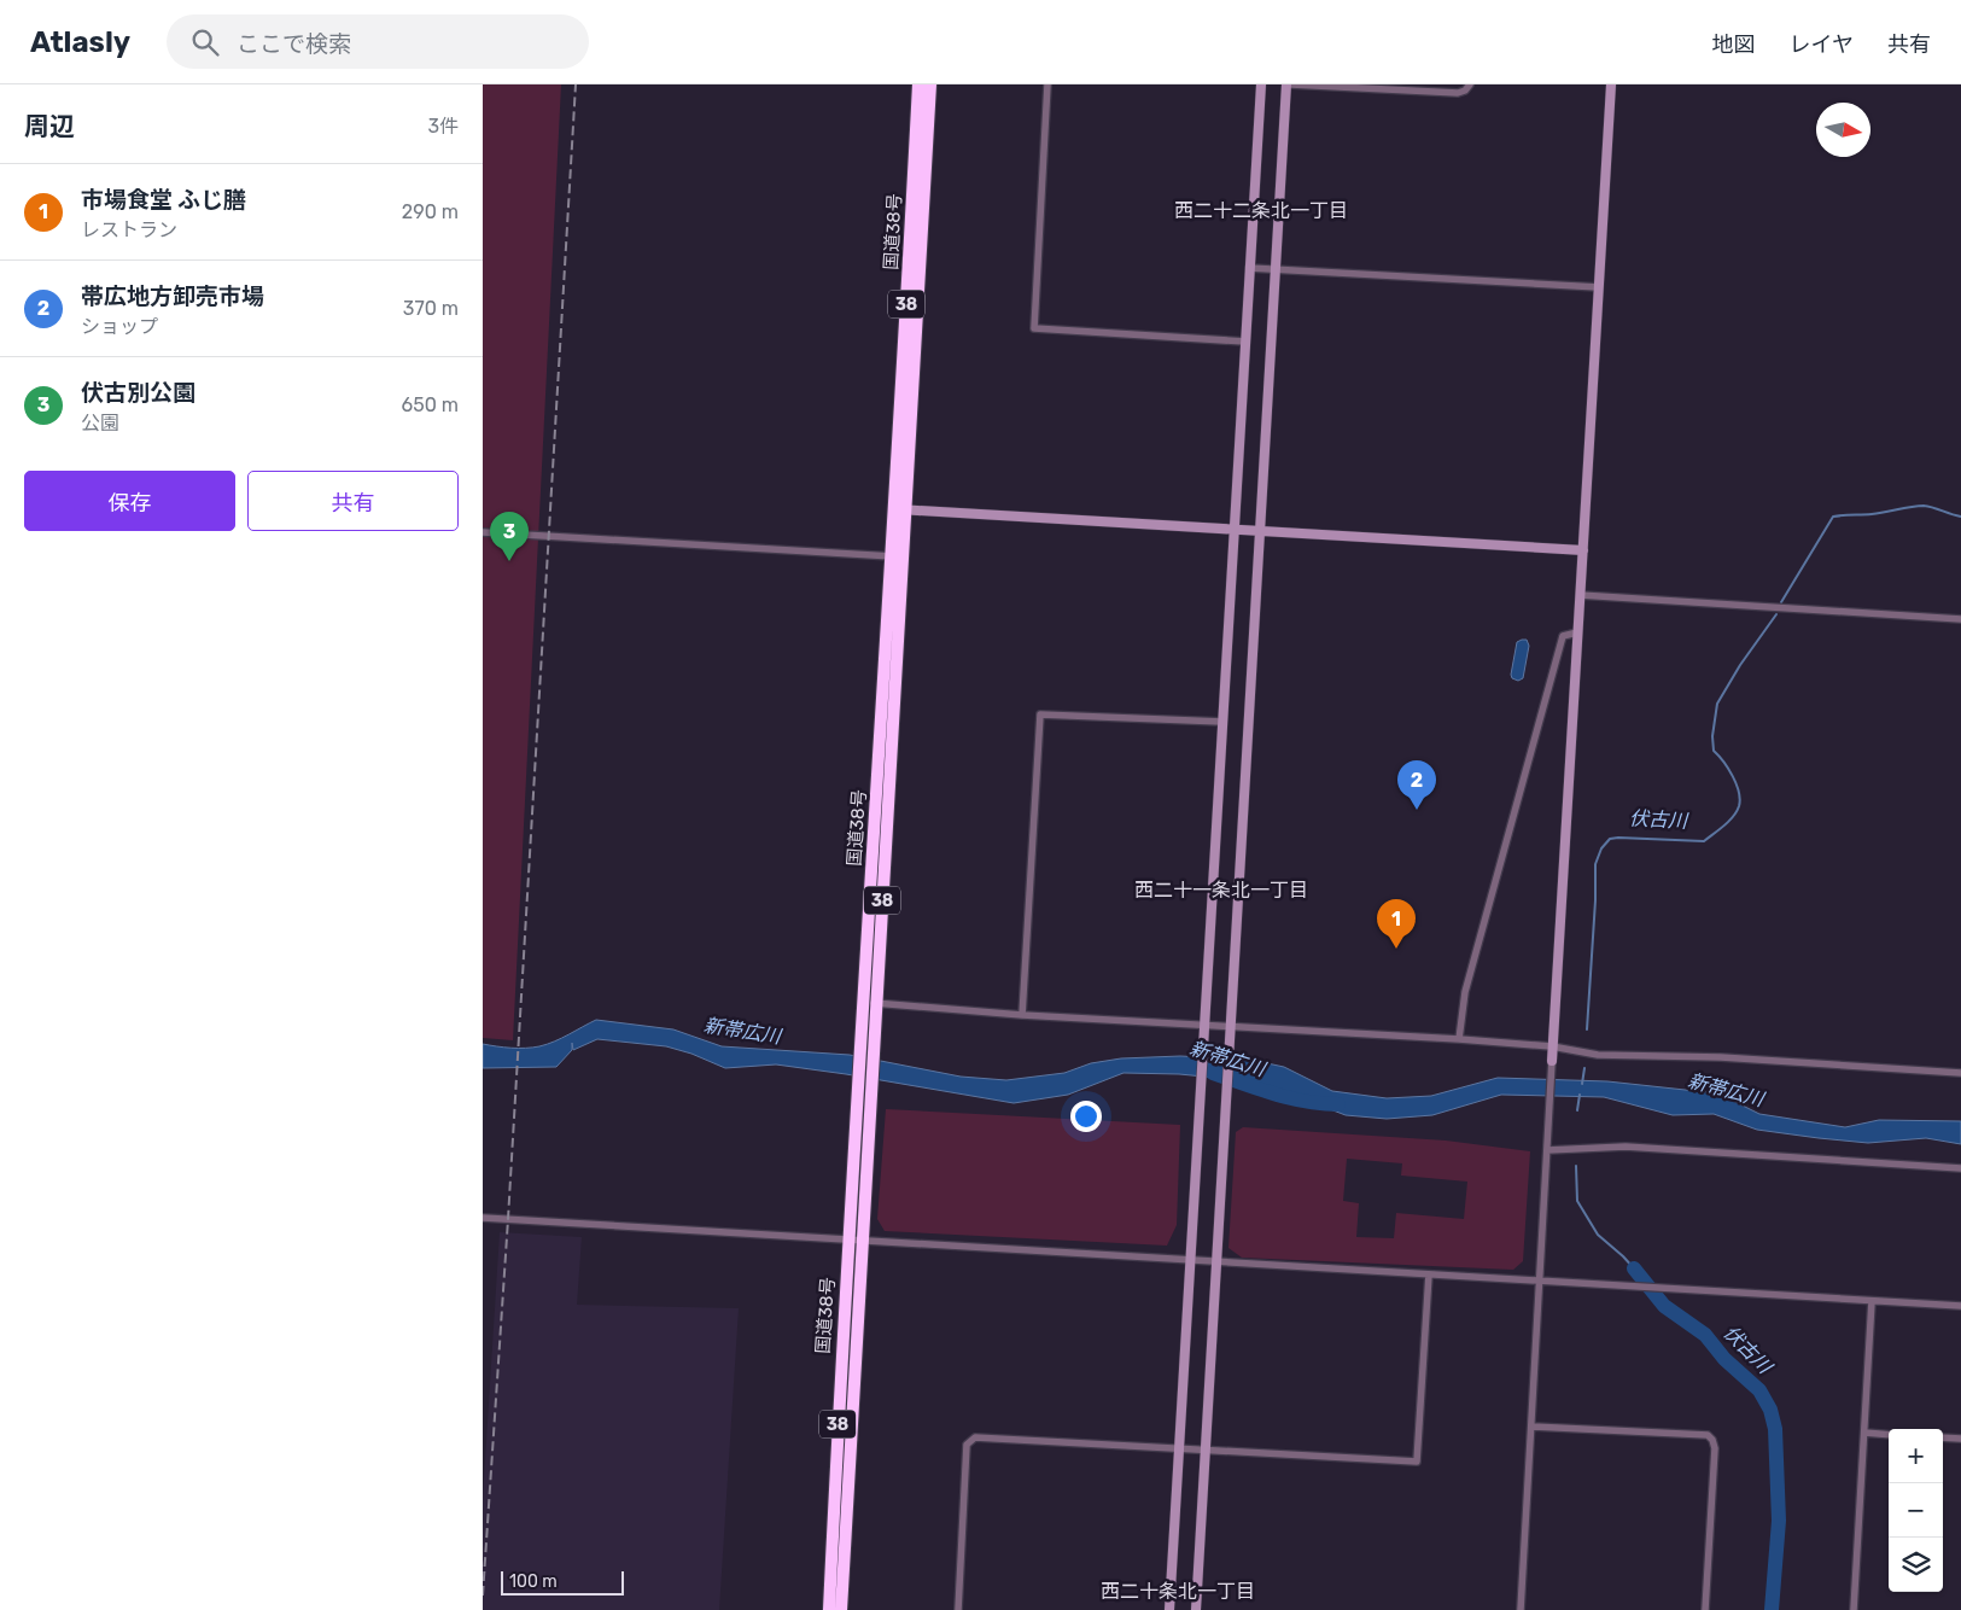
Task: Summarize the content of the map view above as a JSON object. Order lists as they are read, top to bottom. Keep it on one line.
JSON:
{"streets":{"highway":["国道38号","38"]},"districts":["西二十二条北一丁目","西二十一条北一丁目","西二十条北一丁目"],"water":["伏古川","新帯広川"],"scale_bar":"100 m","north":"right","page":{"header":"Atlasly","search":"ここで検索","nav":["地図","レイヤ","共有"],"heading":["周辺","3件"],"list":[{"mark":"1","name":"市場食堂 ふじ膳","note":"レストラン","value":"290 m"},{"mark":"2","name":"帯広地方卸売市場","note":"ショップ","value":"370 m"},{"mark":"3","name":"伏古別公園","note":"公園","value":"650 m"}],"buttons":["保存","共有"],"pins":["3","2","1"],"map_buttons":["+","−"],"scale":"100 m"}}
